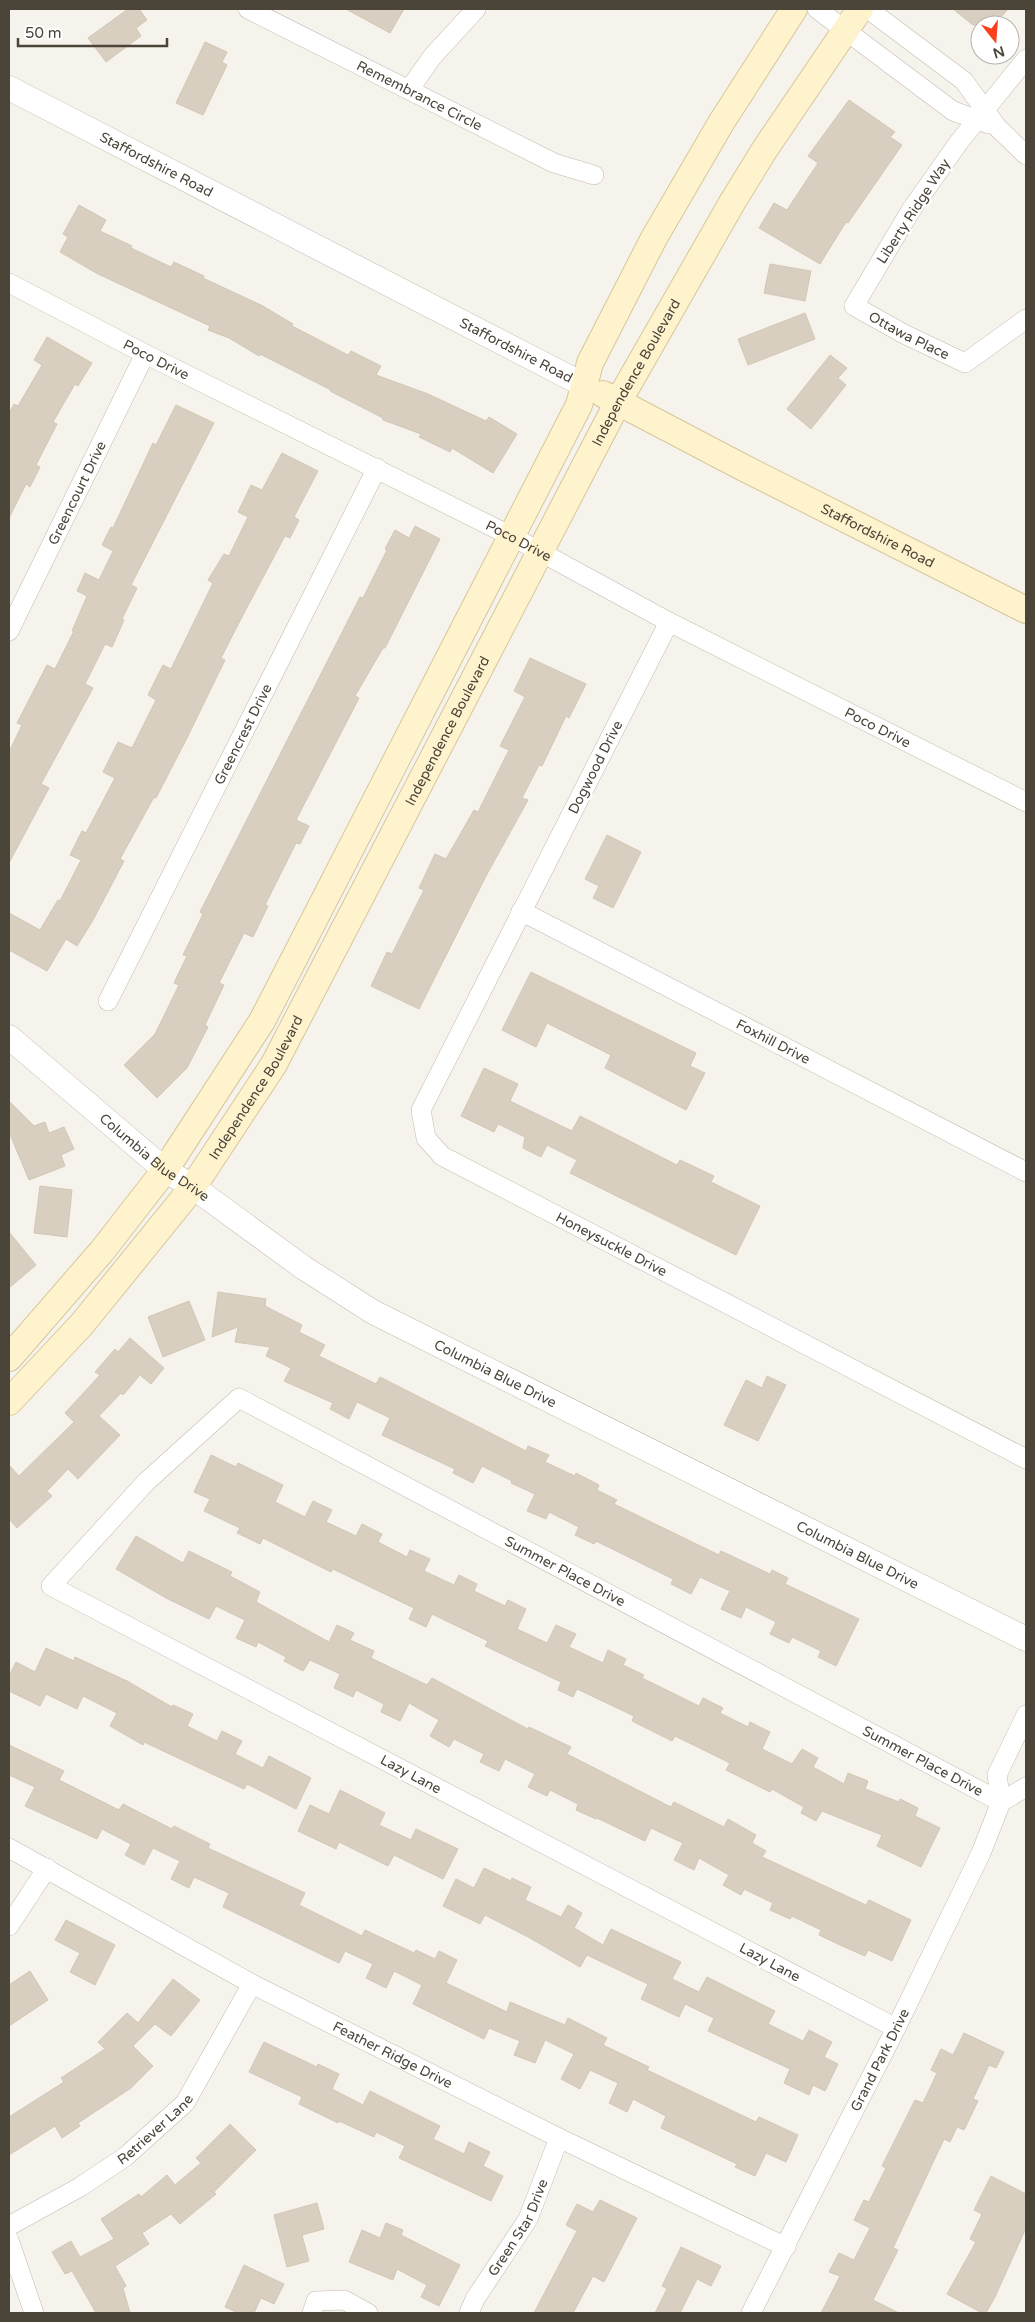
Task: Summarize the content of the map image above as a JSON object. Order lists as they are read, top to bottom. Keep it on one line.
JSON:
{"streets":{"main road":["Staffordshire Road","Independence Boulevard"],"street":["Remembrance Circle","Liberty Ridge Way","Ottawa Place","Poco Drive","Greencourt Drive","Greencrest Drive","Dogwood Drive","Foxhill Drive","Columbia Blue Drive","Honeysuckle Drive","Summer Place Drive","Lazy Lane","Feather Ridge Drive","Grand Park Drive","Retriever Lane","Green Star Drive"]},"crossings":[["Staffordshire Road","Independence Boulevard"],["Liberty Ridge Way","Ottawa Place"],["Poco Drive","Independence Boulevard"],["Poco Drive","Greencourt Drive"],["Poco Drive","Greencrest Drive"],["Poco Drive","Dogwood Drive"],["Independence Boulevard","Columbia Blue Drive"],["Dogwood Drive","Foxhill Drive"],["Dogwood Drive","Honeysuckle Drive"],["Foxhill Drive","Honeysuckle Drive"],["Summer Place Drive","Lazy Lane"],["Summer Place Drive","Grand Park Drive"],["Lazy Lane","Grand Park Drive"],["Feather Ridge Drive","Grand Park Drive"],["Feather Ridge Drive","Retriever Lane"],["Feather Ridge Drive","Green Star Drive"]],"scale_bar":"50 m","north":"bottom"}
